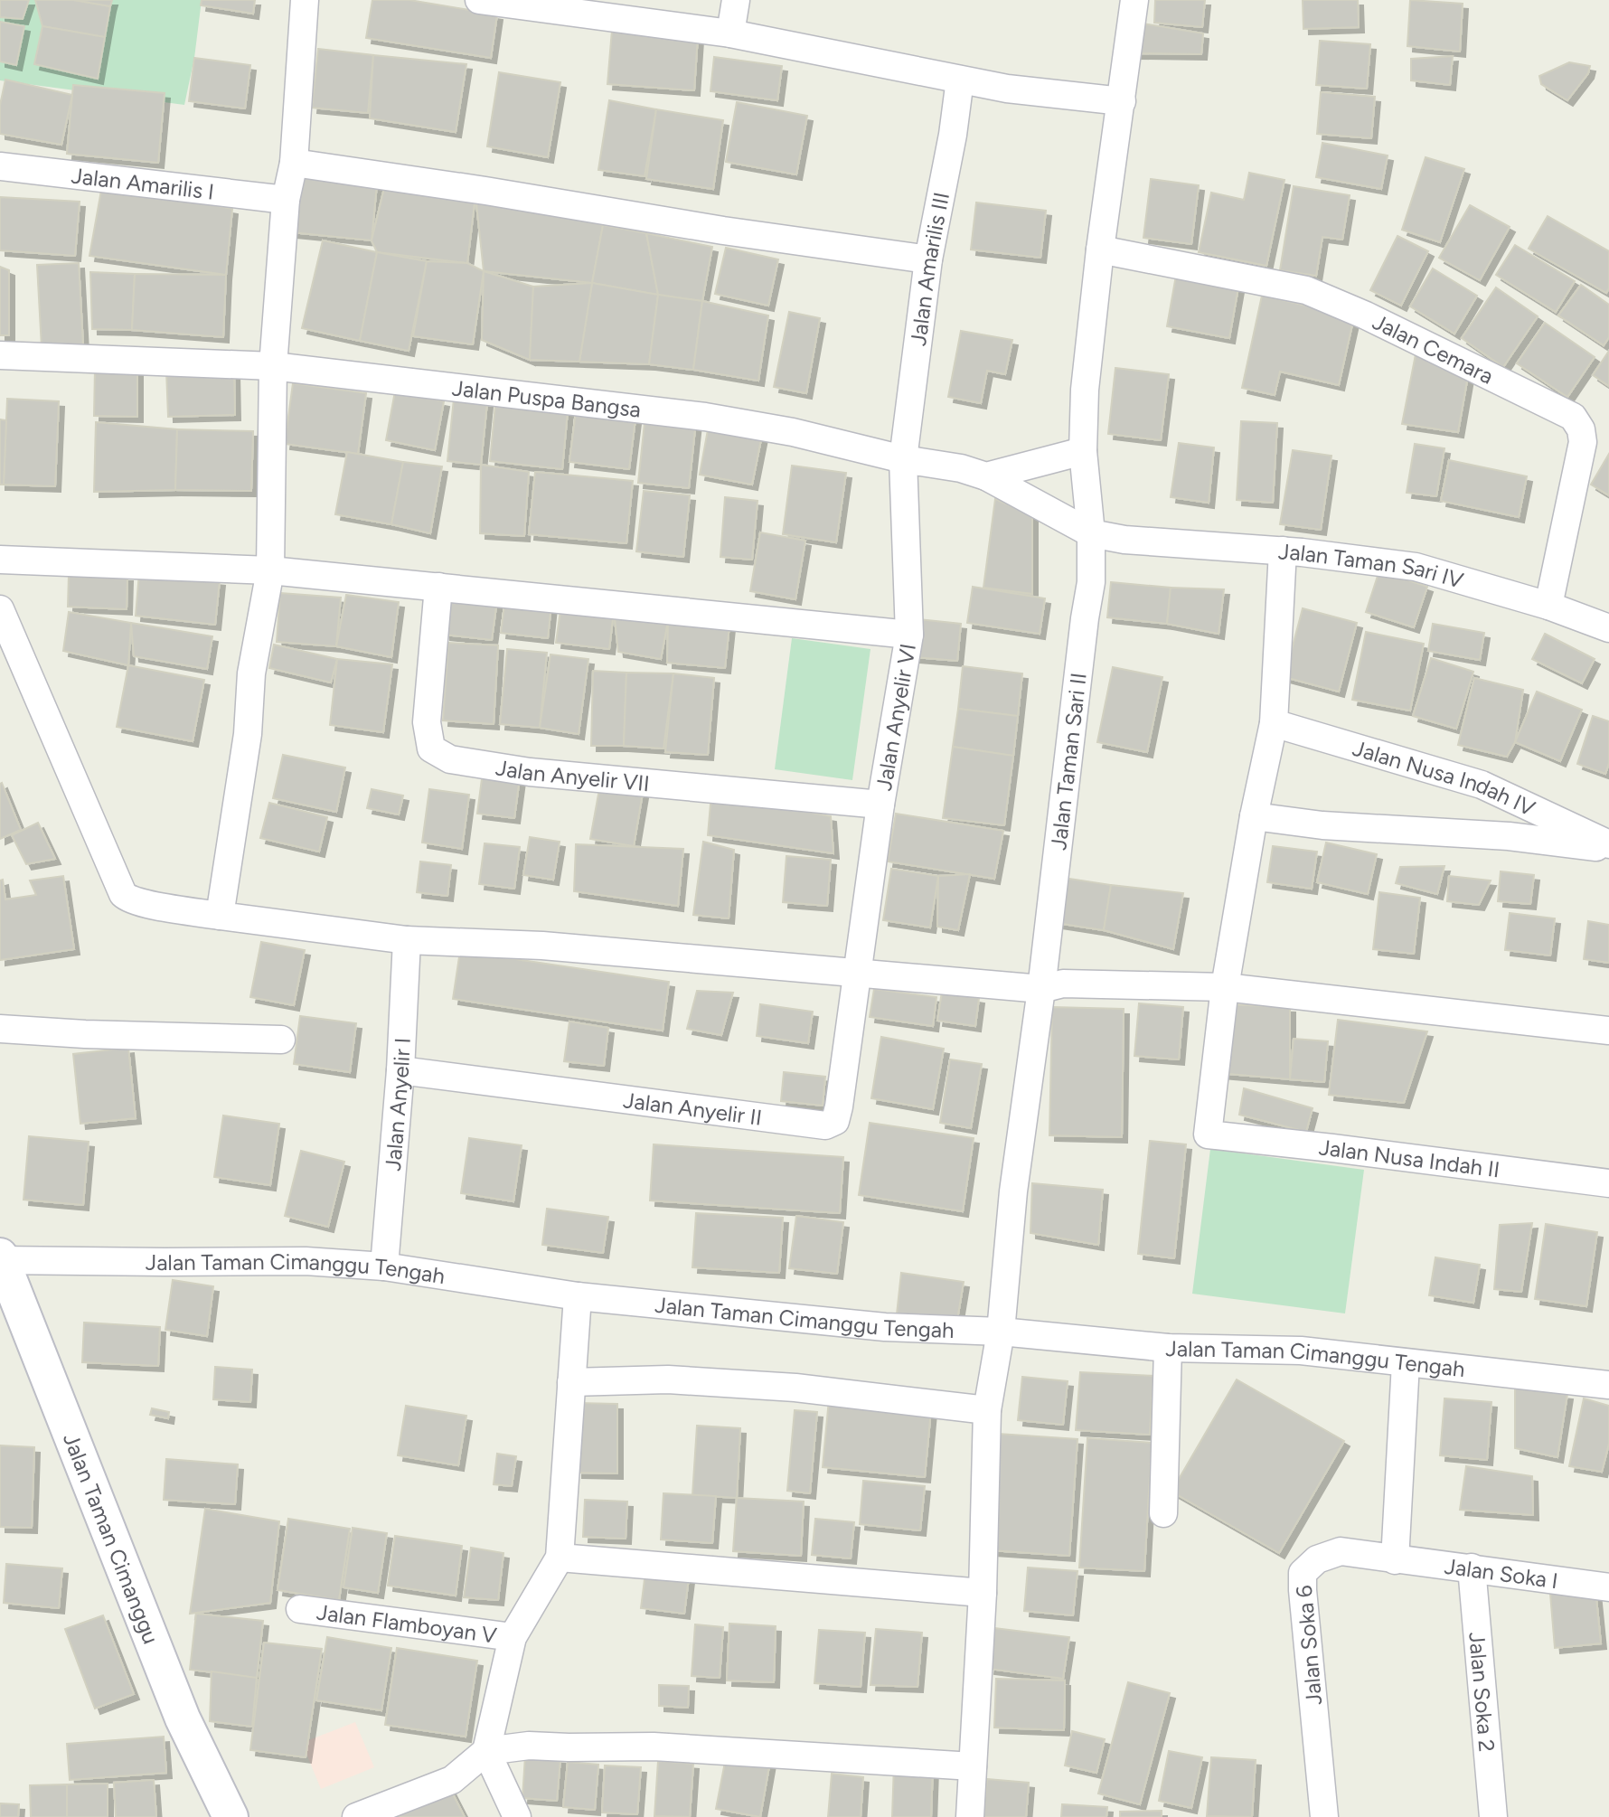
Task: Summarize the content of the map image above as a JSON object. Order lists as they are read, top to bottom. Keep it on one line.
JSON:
{"streets":{"street":["Jalan Amarilis I","Jalan Amarilis III","Jalan Cemara","Jalan Puspa Bangsa","Jalan Taman Sari IV","Jalan Anyelir VI","Jalan Taman Sari II","Jalan Anyelir VII","Jalan Nusa Indah IV","Jalan Anyelir I","Jalan Anyelir II","Jalan Nusa Indah II","Jalan Taman Cimanggu Tengah","Jalan Taman Cimanggu","Jalan Soka I","Jalan Flamboyan V","Jalan Soka 6","Jalan Soka 2"]},"crossings":[["Jalan Amarilis III","Jalan Puspa Bangsa"],["Jalan Amarilis III","Jalan Anyelir VI"],["Jalan Cemara","Jalan Taman Sari IV"],["Jalan Cemara","Jalan Taman Sari II"],["Jalan Puspa Bangsa","Jalan Taman Sari IV"],["Jalan Puspa Bangsa","Jalan Anyelir VI"],["Jalan Puspa Bangsa","Jalan Taman Sari II"],["Jalan Taman Sari IV","Jalan Taman Sari II"],["Jalan Anyelir VI","Jalan Anyelir VII"],["Jalan Anyelir VI","Jalan Anyelir II"],["Jalan Taman Sari II","Jalan Taman Cimanggu Tengah"],["Jalan Anyelir I","Jalan Anyelir II"],["Jalan Anyelir I","Jalan Taman Cimanggu Tengah"],["Jalan Taman Cimanggu Tengah","Jalan Taman Cimanggu"],["Jalan Soka I","Jalan Soka 6"],["Jalan Soka I","Jalan Soka 2"]]}
